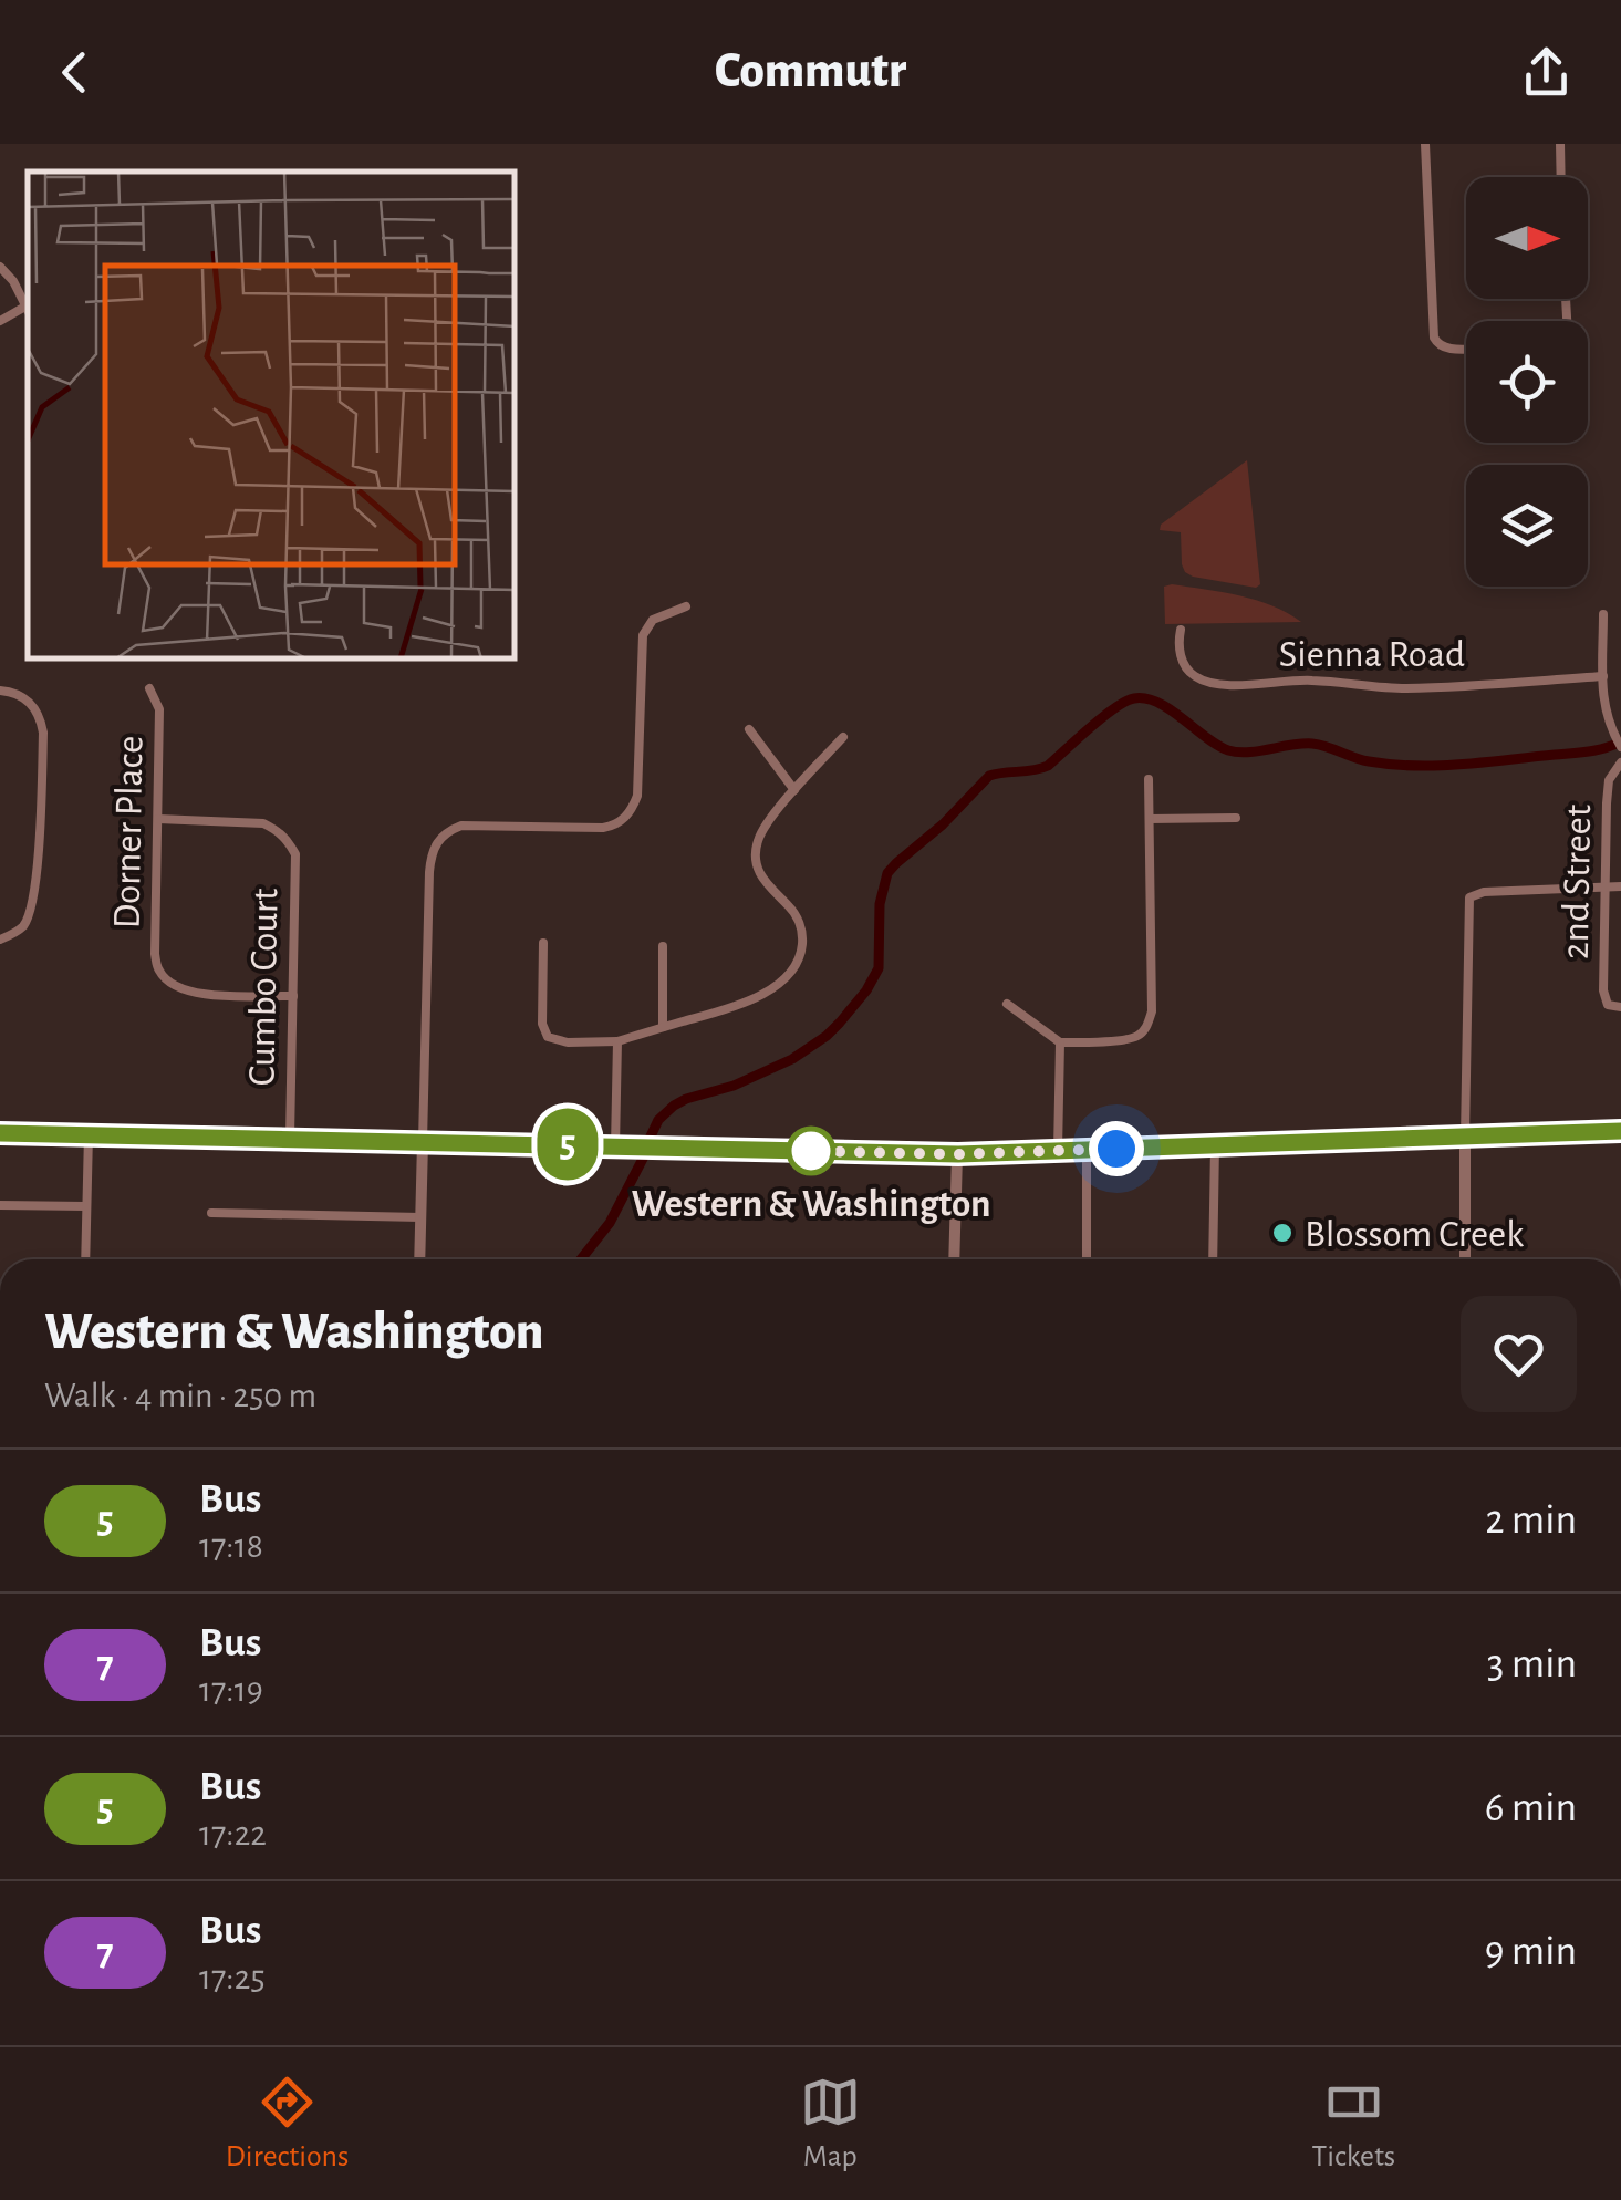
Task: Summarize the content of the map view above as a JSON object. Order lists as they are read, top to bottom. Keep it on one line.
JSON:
{"streets":{"street":["Sienna Road","Dorner Place","2nd Street","Cumbo Court"]},"crossings":[["Dorner Place","Cumbo Court"]],"places":["Western & Washington","Blossom Creek"],"lines":["bus line 5"],"north":"right","page":{"header":"Commutr","on_map":"5","heading":["Western & Washington","Walk · 4 min · 250 m"],"list":[{"mark":"5","name":"Bus","note":"17:18","value":"2 min"},{"mark":"7","name":"Bus","note":"17:19","value":"3 min"},{"mark":"5","name":"Bus","note":"17:22","value":"6 min"},{"mark":"7","name":"Bus","note":"17:25","value":"9 min"}],"tabs":["Directions","Map","Tickets"]}}
